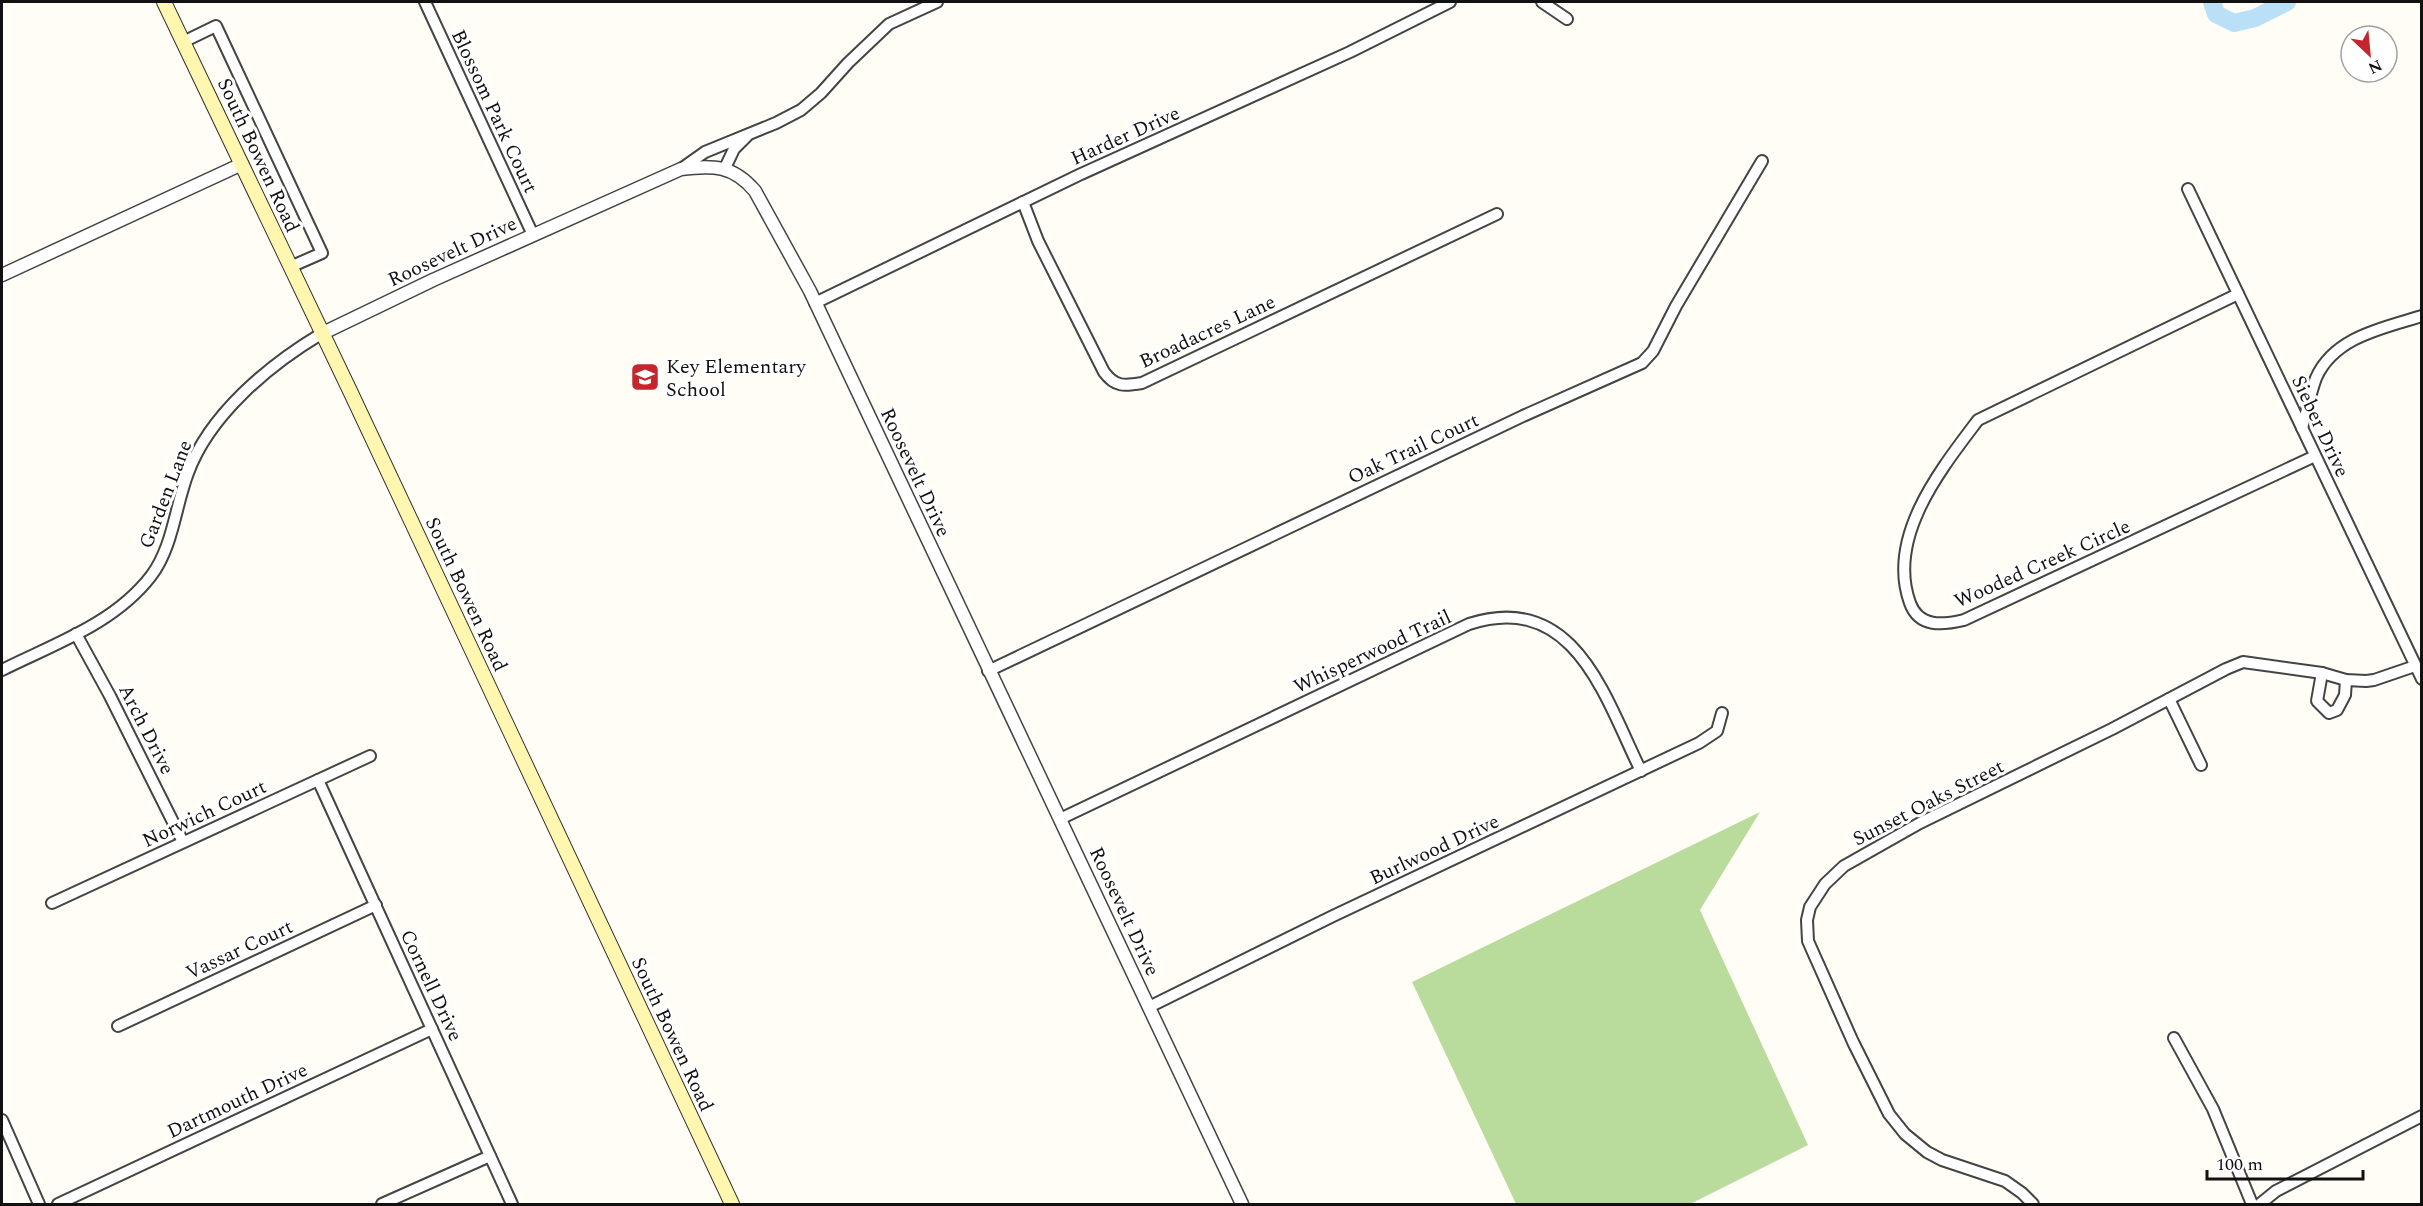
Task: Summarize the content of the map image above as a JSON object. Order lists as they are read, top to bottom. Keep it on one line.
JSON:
{"streets":{"main road":["South Bowen Road"],"street":["Blossom Park Court","Harder Drive","Roosevelt Drive","Broadacres Lane","Sieber Drive","Oak Trail Court","Garden Lane","Wooded Creek Circle","Whisperwood Trail","Arch Drive","Sunset Oaks Street","Norwich Court","Burlwood Drive","Vassar Court","Cornell Drive","Dartmouth Drive"]},"crossings":[["Blossom Park Court","Roosevelt Drive"],["Harder Drive","Roosevelt Drive"],["Harder Drive","Broadacres Lane"],["South Bowen Road","Roosevelt Drive"],["South Bowen Road","Garden Lane"],["Roosevelt Drive","Oak Trail Court"],["Roosevelt Drive","Garden Lane"],["Roosevelt Drive","Whisperwood Trail"],["Roosevelt Drive","Burlwood Drive"],["Sieber Drive","Wooded Creek Circle"],["Sieber Drive","Sunset Oaks Street"],["Garden Lane","Arch Drive"],["Whisperwood Trail","Burlwood Drive"],["Arch Drive","Norwich Court"],["Norwich Court","Cornell Drive"],["Vassar Court","Cornell Drive"],["Cornell Drive","Dartmouth Drive"]],"places":{"school or university":["Key Elementary School"]},"scale_bar":"100 m","north":"bottom right"}
